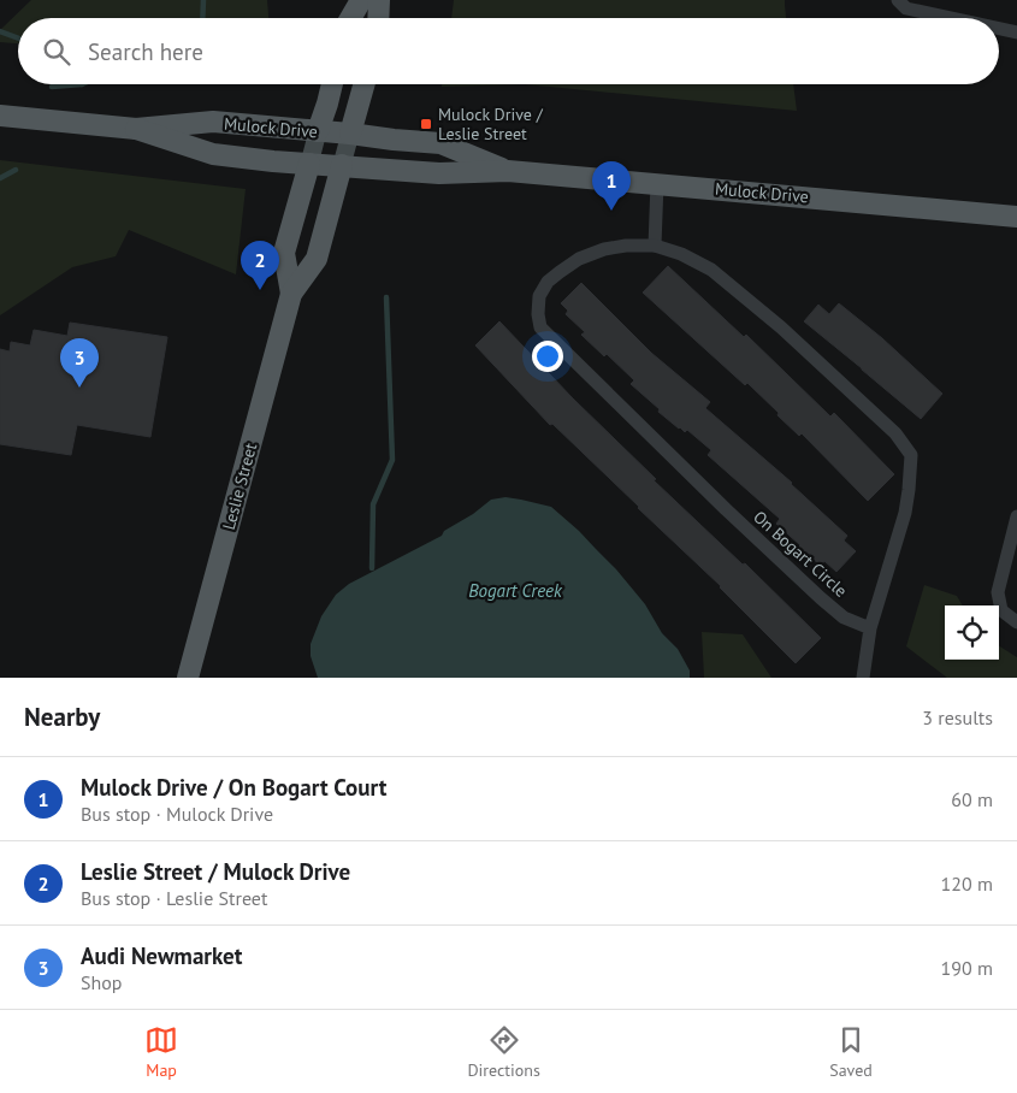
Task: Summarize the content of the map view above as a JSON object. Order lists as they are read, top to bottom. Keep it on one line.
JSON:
{"streets":{"main road":["Mulock Drive","Leslie Street"],"street":["On Bogart Circle"]},"crossings":[["Mulock Drive","Leslie Street"]],"water":["Bogart Creek"],"places":{"transit":["Mulock Drive / Leslie Street"]},"page":{"search":"Search here","pins":["1","2","3"],"heading":["Nearby","3 results"],"list":[{"mark":"1","name":"Mulock Drive / On Bogart Court","note":"Bus stop · Mulock Drive","value":"60 m"},{"mark":"2","name":"Leslie Street / Mulock Drive","note":"Bus stop · Leslie Street","value":"120 m"},{"mark":"3","name":"Audi Newmarket","note":"Shop","value":"190 m"}],"nav":["Map","Directions","Saved"]}}
